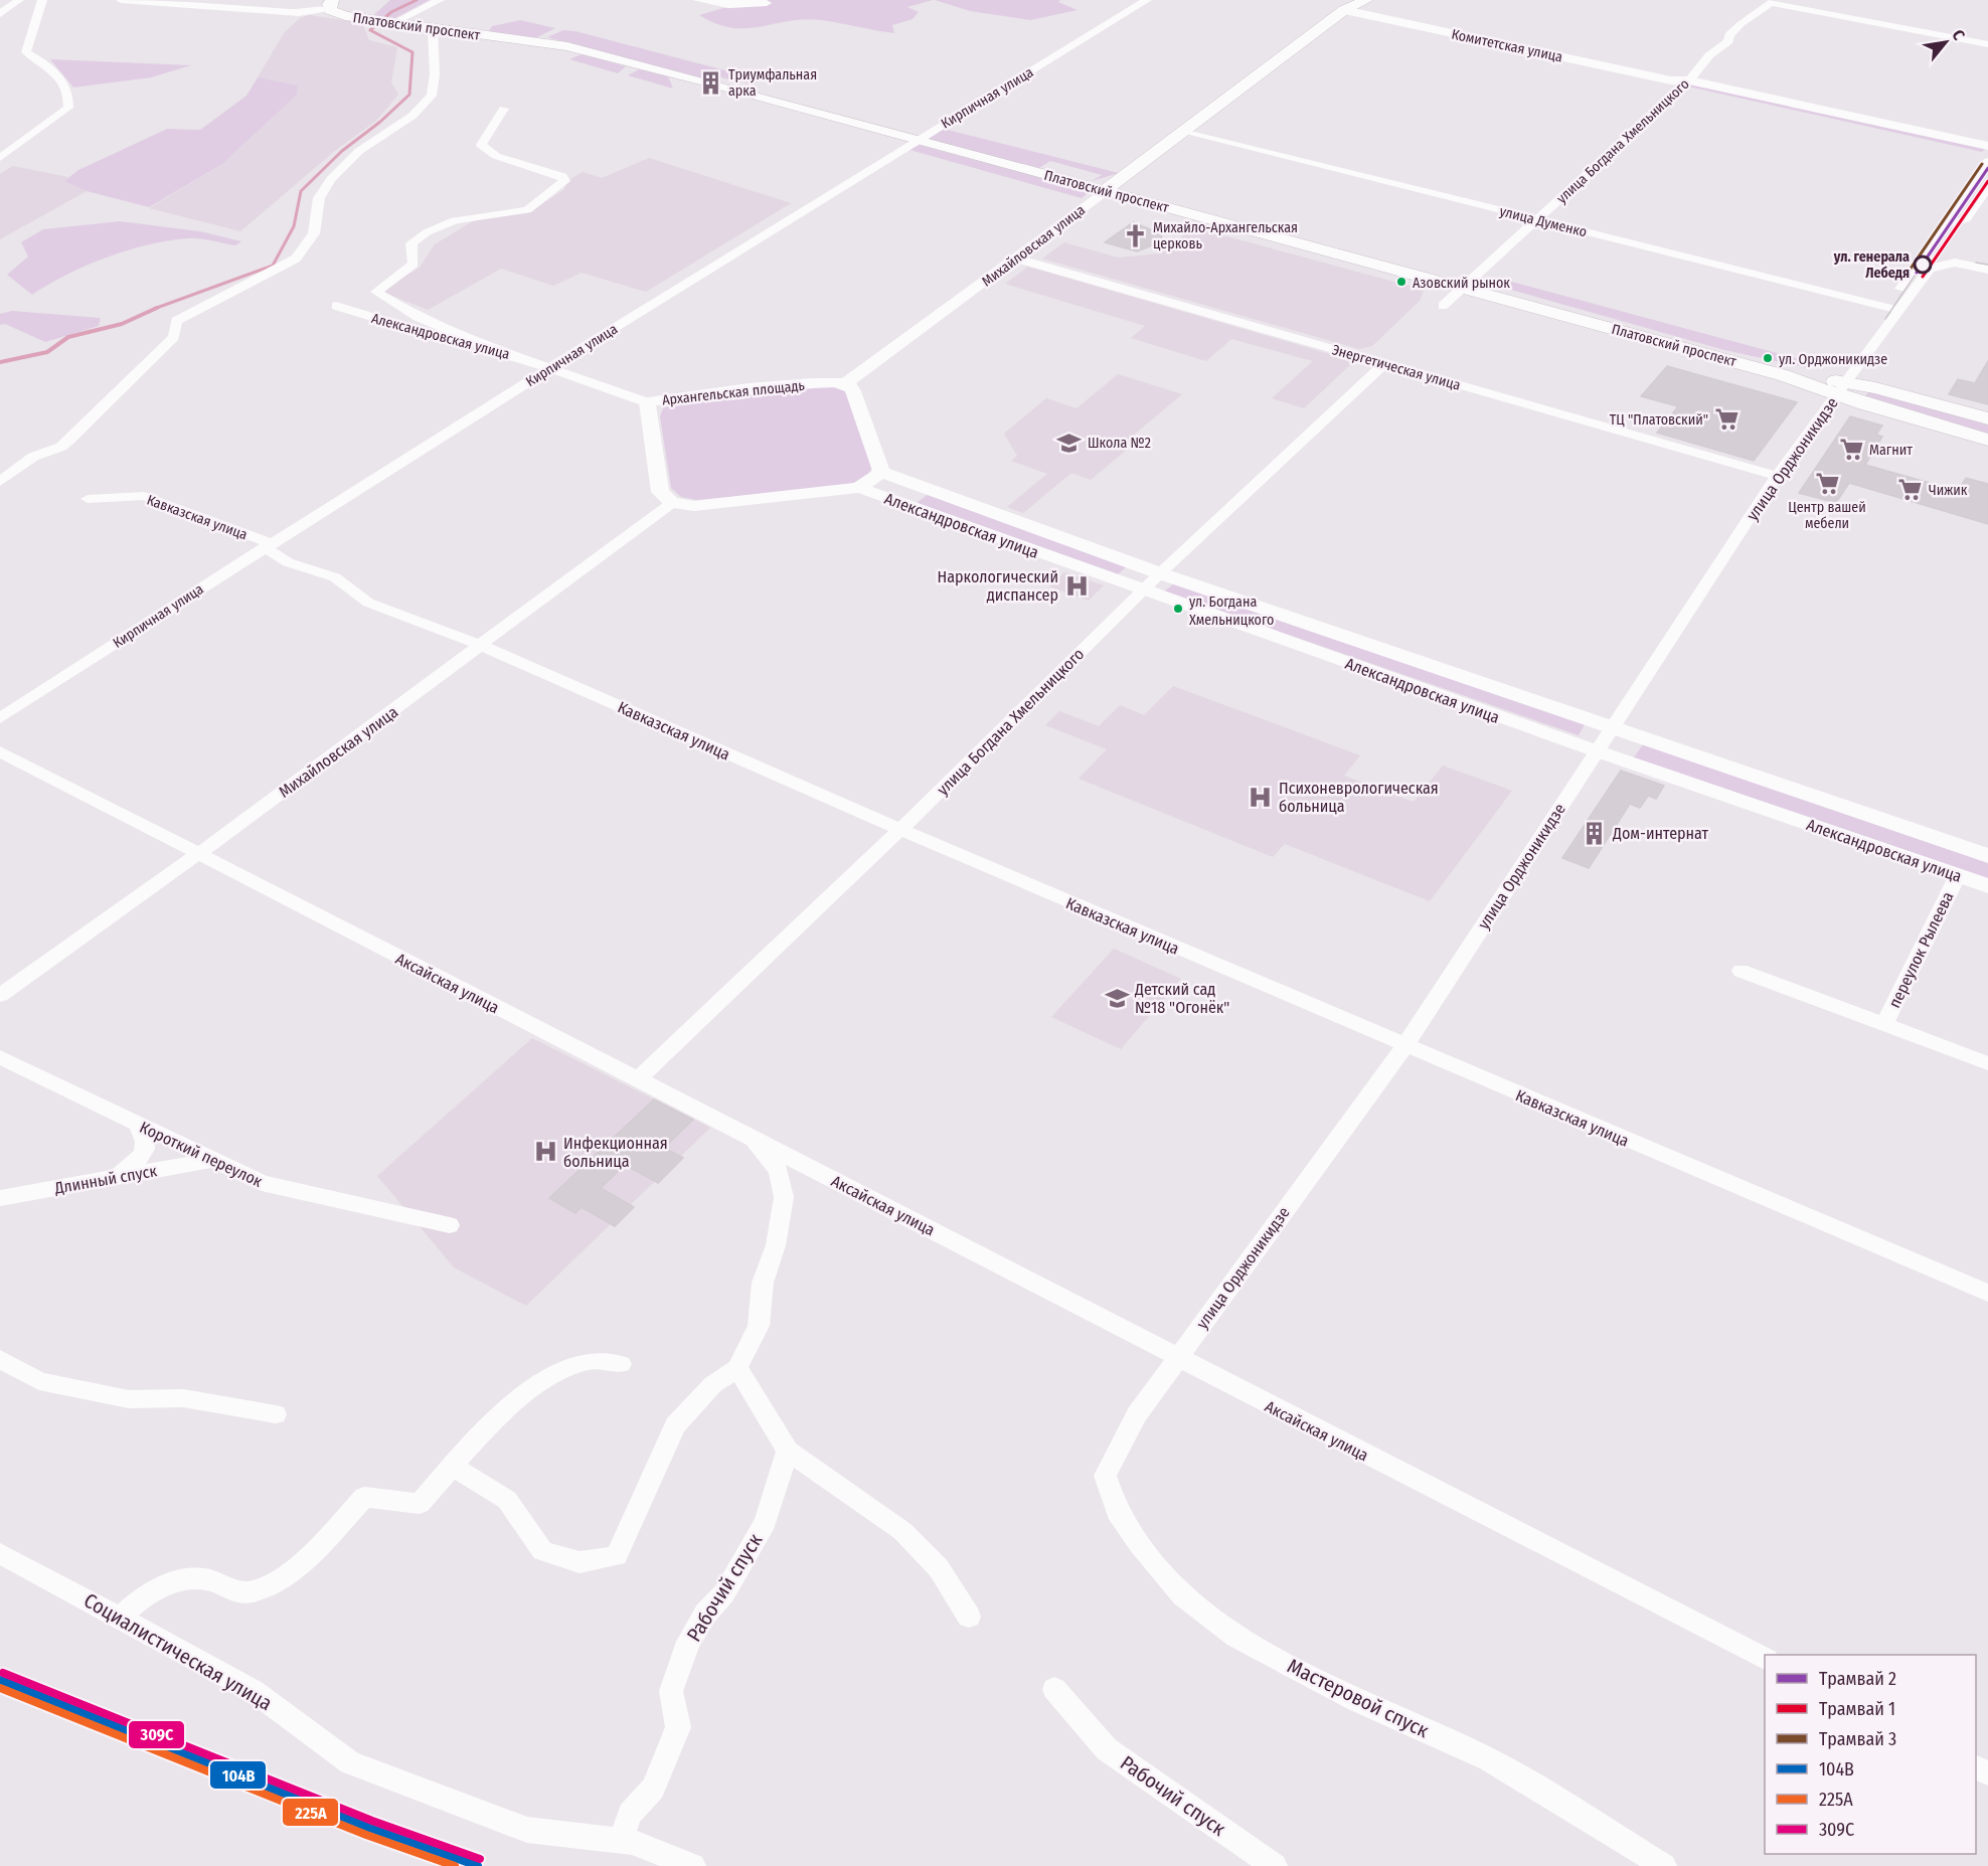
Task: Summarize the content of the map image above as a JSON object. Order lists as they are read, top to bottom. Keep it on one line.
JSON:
{"streets":{"main road":["Платовский проспект","Михайловская улица"],"street":["Комитетская улица","Кирпичная улица","улица Богдана Хмельницкого","улица Думенко","Александровская улица","Энергетическая улица","Архангельская площадь","улица Орджоникидзе","Кавказская улица","переулок Рылеева","Аксайская улица","Короткий переулок","Длинный спуск","Рабочий спуск","Социалистическая улица","Мастеровой спуск"]},"crossings":[["Платовский проспект","Кирпичная улица"],["Платовский проспект","улица Богдана Хмельницкого"],["Платовский проспект","Михайловская улица"],["Платовский проспект","улица Орджоникидзе"],["Комитетская улица","улица Богдана Хмельницкого"],["Комитетская улица","Михайловская улица"],["Кирпичная улица","Александровская улица"],["Кирпичная улица","Кавказская улица"],["улица Богдана Хмельницкого","улица Думенко"],["улица Богдана Хмельницкого","Александровская улица"],["улица Богдана Хмельницкого","Энергетическая улица"],["улица Богдана Хмельницкого","Кавказская улица"],["улица Богдана Хмельницкого","Аксайская улица"],["улица Думенко","Михайловская улица"],["улица Думенко","улица Орджоникидзе"],["Михайловская улица","Энергетическая улица"],["Михайловская улица","Архангельская площадь"],["Михайловская улица","Кавказская улица"],["Михайловская улица","Аксайская улица"],["Александровская улица","Архангельская площадь"],["Александровская улица","улица Орджоникидзе"],["Александровская улица","переулок Рылеева"],["Энергетическая улица","улица Орджоникидзе"],["улица Орджоникидзе","Кавказская улица"],["улица Орджоникидзе","Аксайская улица"],["улица Орджоникидзе","Мастеровой спуск"],["Короткий переулок","Длинный спуск"],["Рабочий спуск","Социалистическая улица"]],"places":{"building":["Триумфальная арка","Дом-интернат"],"church":["Михайло-Архангельская церковь"],"other":["ул. генерала Лебедя","Азовский рынок","ул. Орджоникидзе","ул. Богдана Хмельницкого"],"supermarket":["ТЦ \"Платовский\"","Магнит","Центр вашей мебели","Чижик"],"school or university":["Школа №2","Детский сад №18 \"Огонёк\""],"hospital":["Наркологический диспансер","Психоневрологическая больница","Инфекционная больница"]},"lines":["tram line 3","tram line 2","tram line 1","transit line 309С","transit line 104В","transit line 225А"],"legend":["Трамвай 2","Трамвай 1","Трамвай 3","104В","225А","309С"],"north":"top right"}
